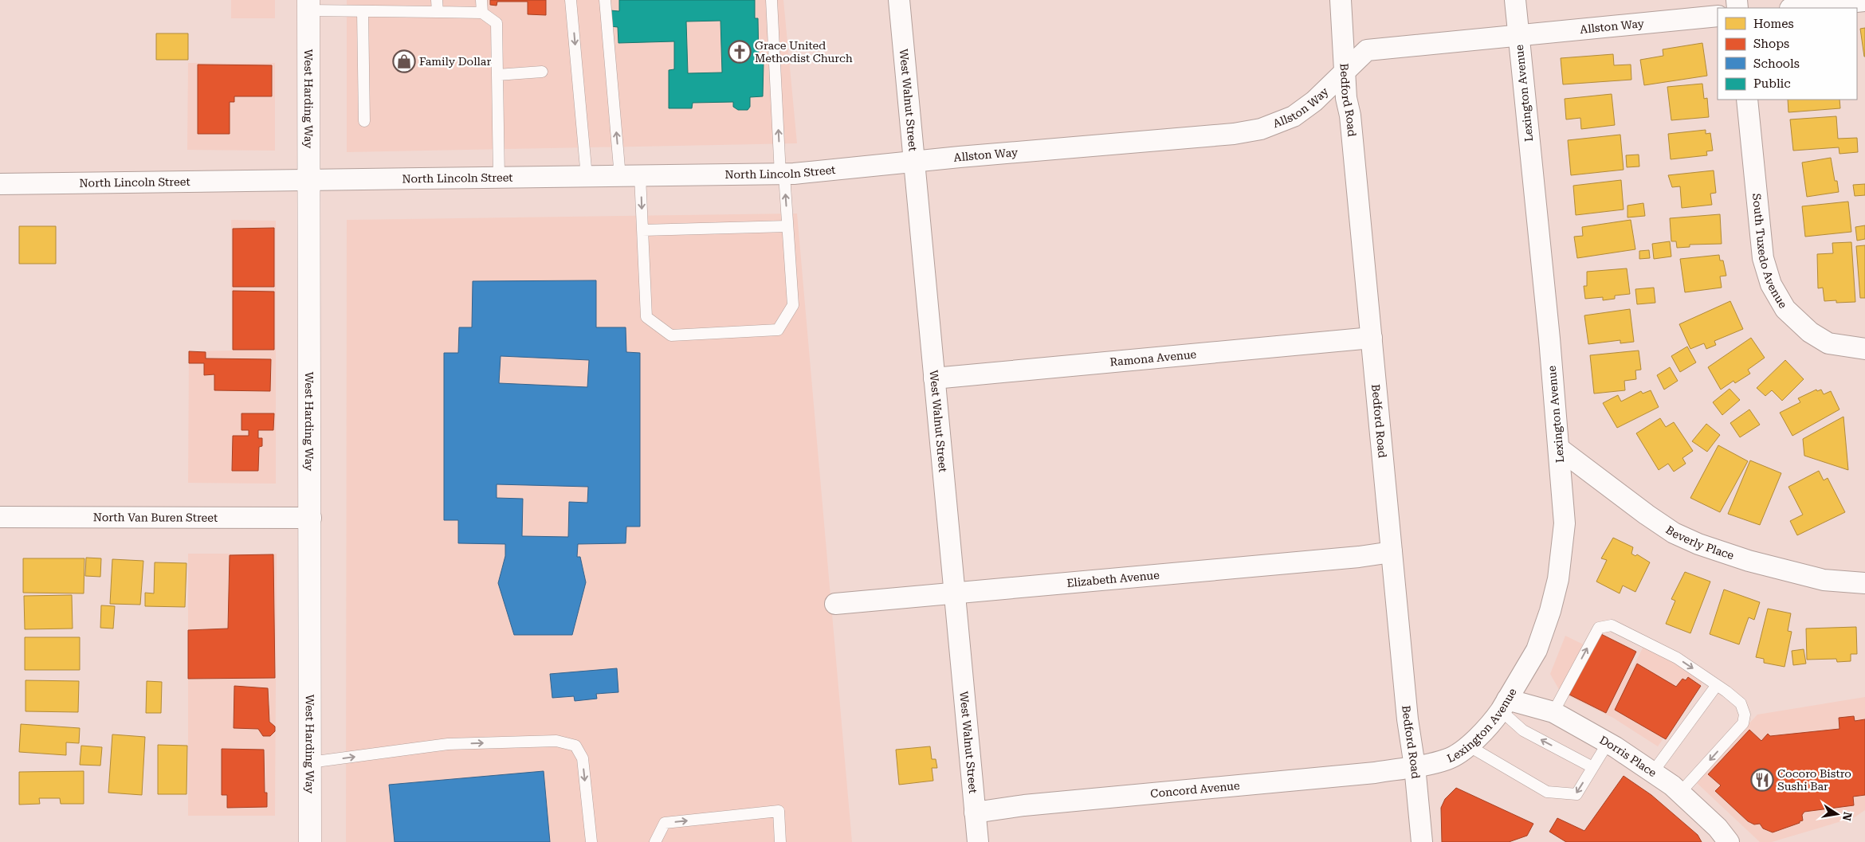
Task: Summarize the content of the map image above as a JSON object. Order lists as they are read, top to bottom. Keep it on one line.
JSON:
{"streets":{"street":["Allston Way","Lexington Avenue","West Harding Way","West Walnut Street","Bedford Road","North Lincoln Street","South Tuxedo Avenue","Ramona Avenue","North Van Buren Street","Beverly Place","Elizabeth Avenue","Dorris Place","Concord Avenue"]},"crossings":[["Allston Way","Lexington Avenue"],["Allston Way","West Walnut Street"],["Allston Way","Bedford Road"],["Allston Way","North Lincoln Street"],["Lexington Avenue","Bedford Road"],["Lexington Avenue","Beverly Place"],["Lexington Avenue","Dorris Place"],["Lexington Avenue","Concord Avenue"],["West Harding Way","North Lincoln Street"],["West Harding Way","North Van Buren Street"],["West Walnut Street","North Lincoln Street"],["West Walnut Street","Ramona Avenue"],["West Walnut Street","Elizabeth Avenue"],["West Walnut Street","Concord Avenue"],["Bedford Road","Ramona Avenue"],["Bedford Road","Elizabeth Avenue"],["Bedford Road","Concord Avenue"]],"places":{"church":["Grace United Methodist Church"],"shop":["Family Dollar"],"restaurant":["Cocoro Bistro Sushi Bar"]},"legend":["Homes","Shops","Schools","Public"],"north":"right"}
